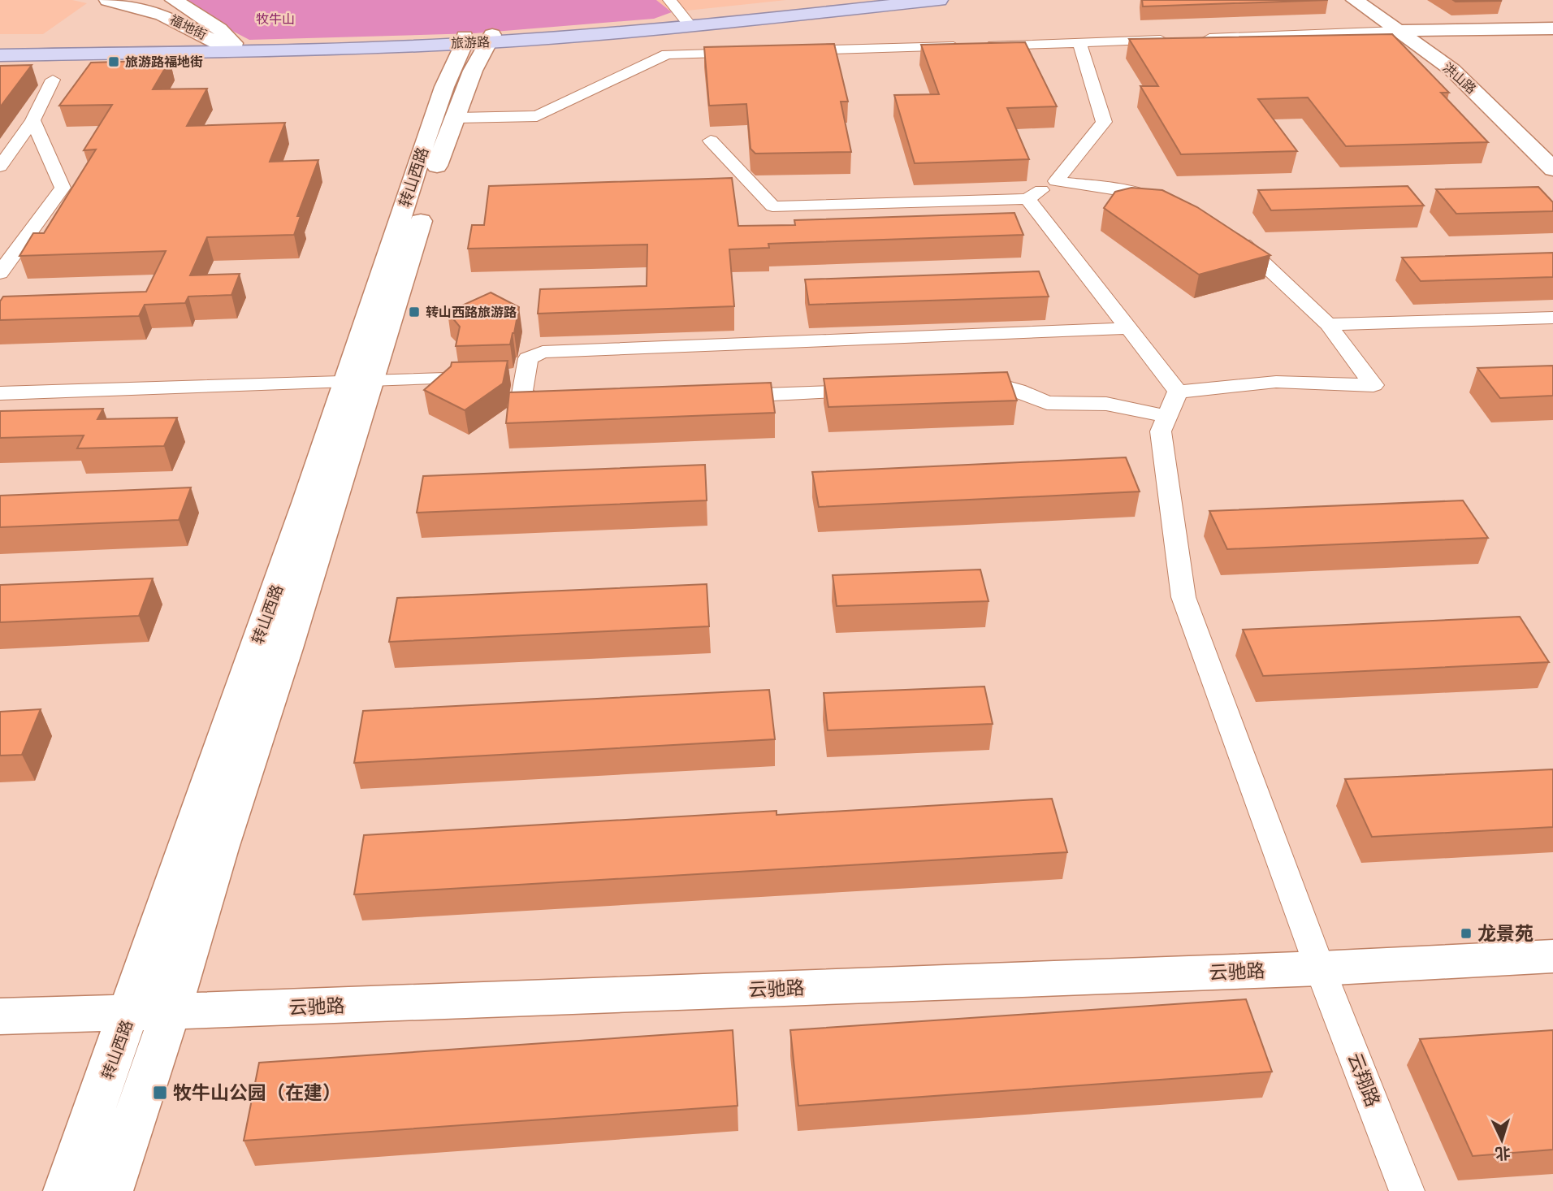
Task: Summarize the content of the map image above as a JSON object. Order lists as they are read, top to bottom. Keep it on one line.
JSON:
{"streets":{"main road":["福地街","旅游路","洪山路","转山西路","云驰路"],"street":["云翔路"]},"crossings":[["福地街","旅游路"],["旅游路","转山西路"],["转山西路","云驰路"],["云驰路","云翔路"]],"parks":["牧牛山"],"places":{"transit":["旅游路福地街","转山西路旅游路","龙景苑","牧牛山公园（在建）"]},"north":"bottom"}
